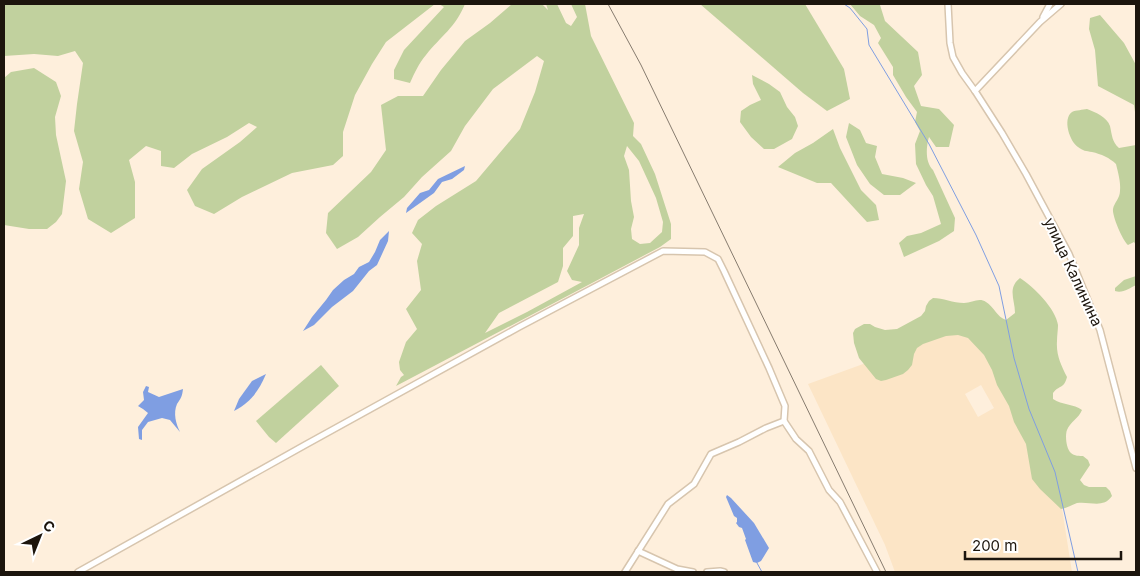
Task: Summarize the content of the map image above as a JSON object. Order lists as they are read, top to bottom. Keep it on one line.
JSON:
{"streets":{"street":["улица Калинина"]},"scale_bar":"200 m","north":"top right"}
